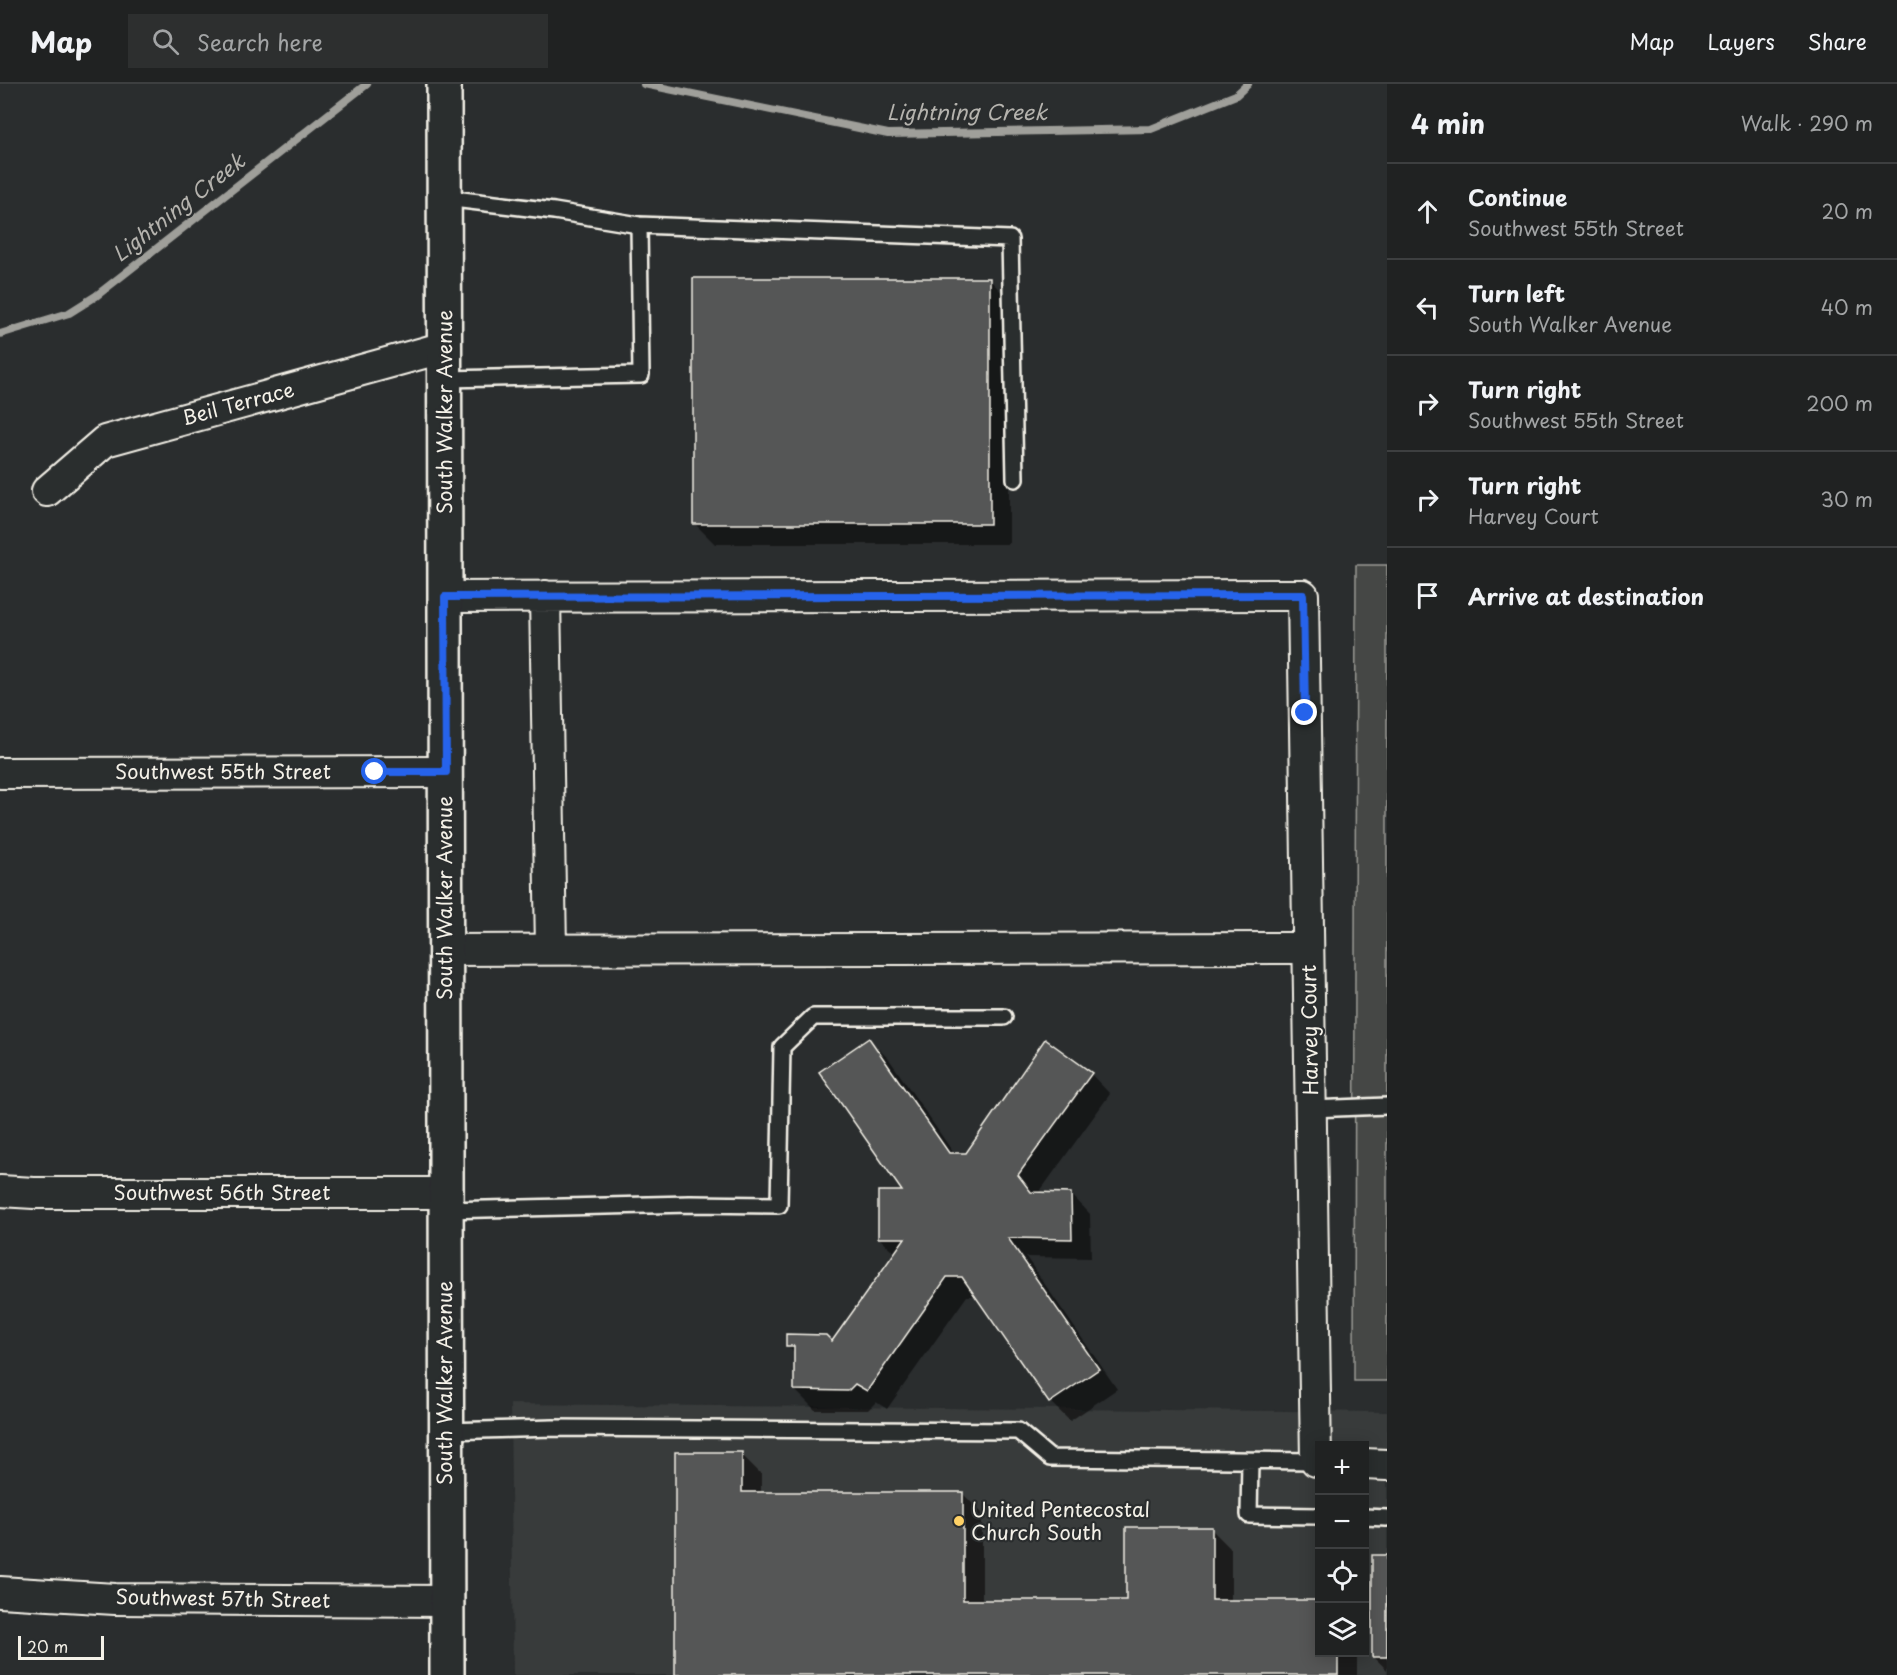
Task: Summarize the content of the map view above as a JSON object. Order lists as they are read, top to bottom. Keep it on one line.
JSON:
{"streets":{"main road":["South Walker Avenue"],"street":["Beil Terrace","Southwest 55th Street","Harvey Court","Southwest 56th Street","Southwest 57th Street"]},"crossings":[["Beil Terrace","South Walker Avenue"],["South Walker Avenue","Southwest 55th Street"],["South Walker Avenue","Southwest 56th Street"],["South Walker Avenue","Southwest 57th Street"]],"water":["Lightning Creek"],"places":["United Pentecostal Church South"],"scale_bar":"20 m","page":{"header":"Map","search":"Search here","nav":["Map","Layers","Share"],"heading":["4 min","Walk · 290 m"],"list":[["Continue","Southwest 55th Street","20 m"],["Turn left","South Walker Avenue","40 m"],["Turn right","Southwest 55th Street","200 m"],["Turn right","Harvey Court","30 m"],"Arrive at destination"],"map_buttons":["+","−"],"scale":"20 m"}}
